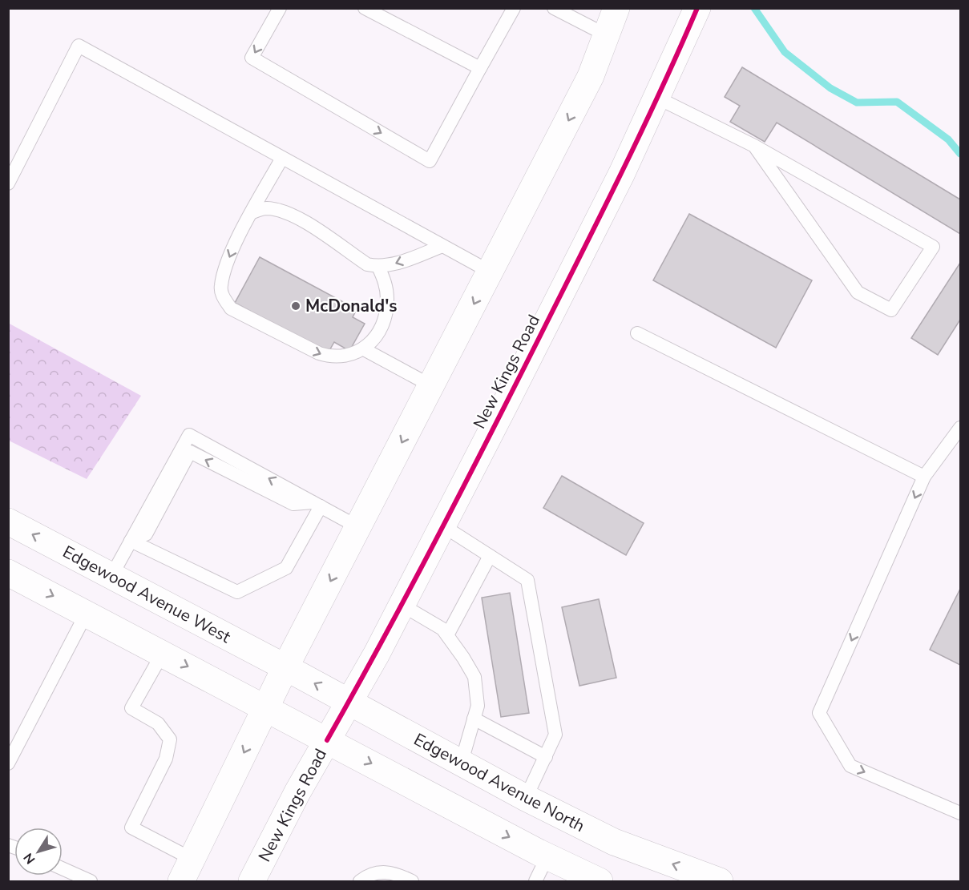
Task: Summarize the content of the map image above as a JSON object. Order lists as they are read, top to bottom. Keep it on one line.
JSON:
{"streets":{"main road":["New Kings Road","Edgewood Avenue West","Edgewood Avenue North"]},"crossings":[["New Kings Road","Edgewood Avenue North"],["Edgewood Avenue West","Edgewood Avenue North"]],"places":["McDonald's"],"north":"bottom left"}
